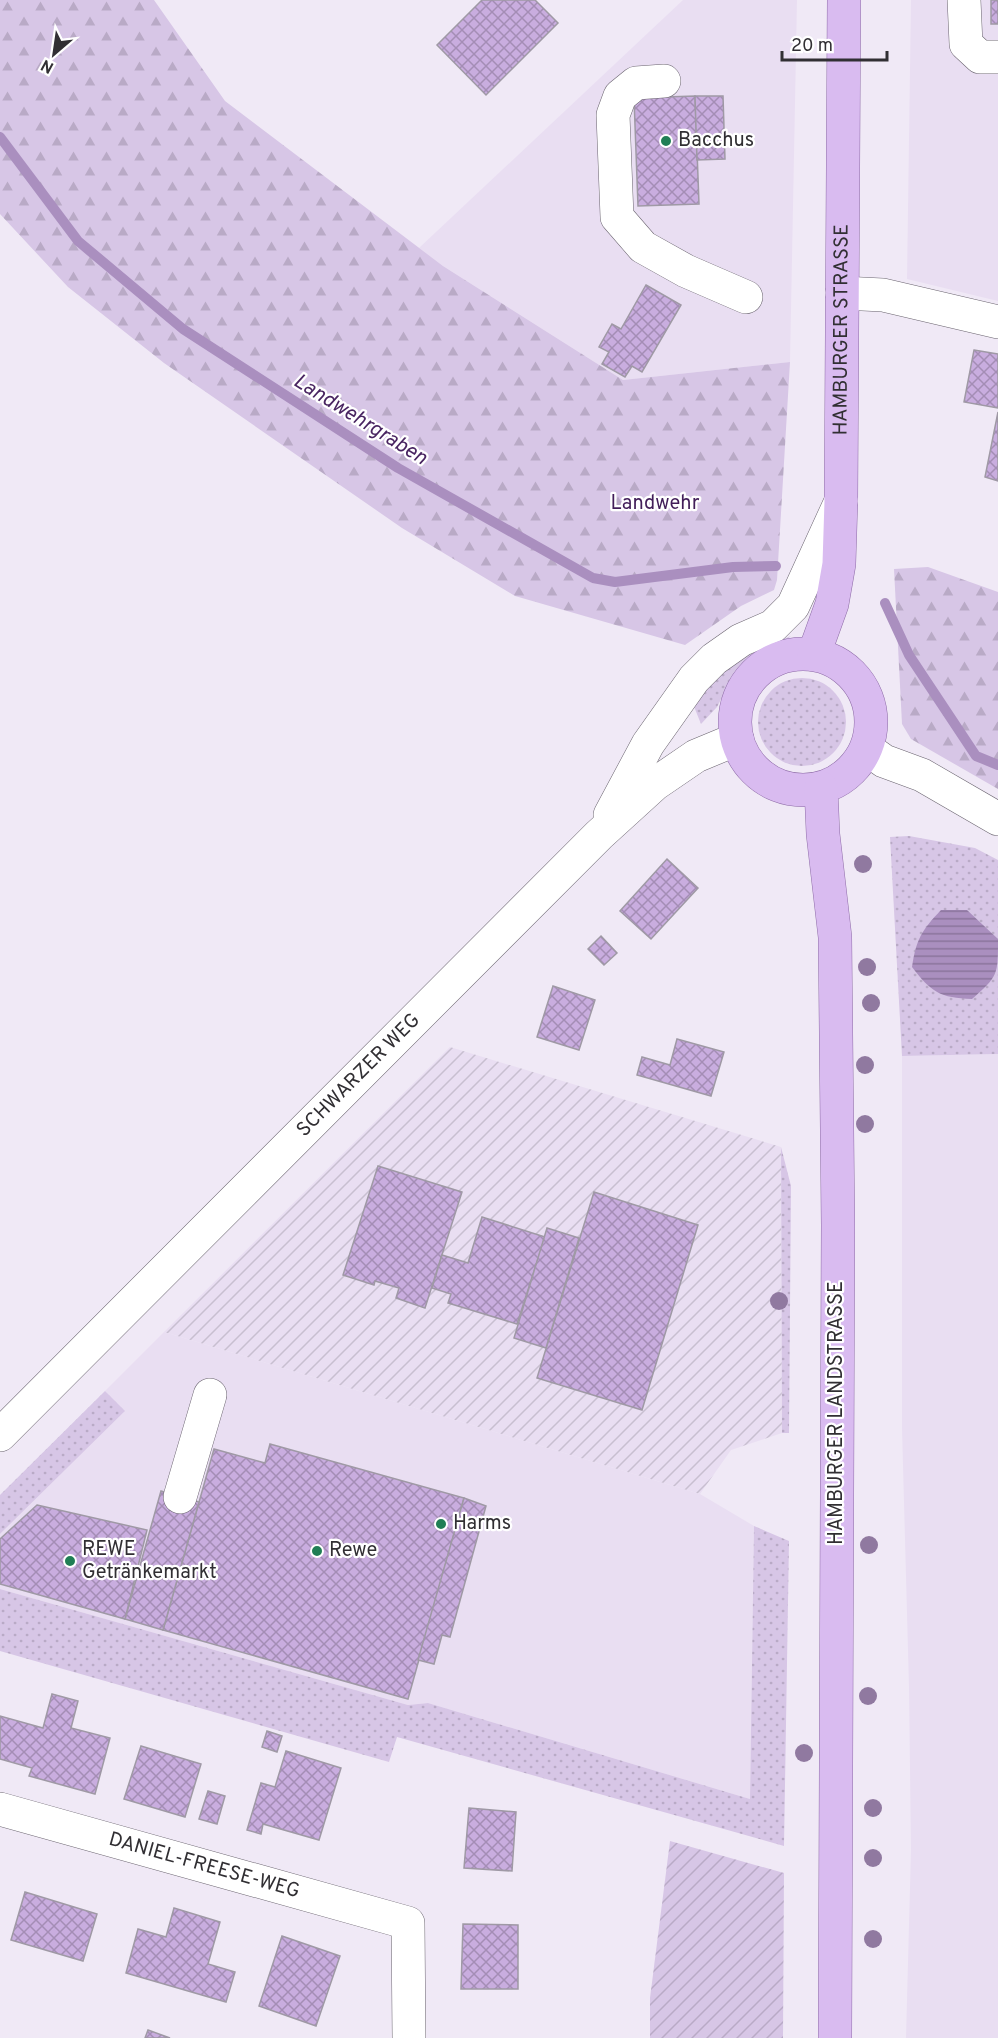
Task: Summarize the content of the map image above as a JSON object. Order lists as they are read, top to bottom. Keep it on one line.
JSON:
{"streets":{"main road":["HAMBURGER STRASSE","HAMBURGER LANDSTRASSE"],"street":["SCHWARZER WEG","DANIEL-FREESE-WEG"]},"crossings":[["HAMBURGER STRASSE","SCHWARZER WEG"],["HAMBURGER STRASSE","HAMBURGER LANDSTRASSE"],["SCHWARZER WEG","HAMBURGER LANDSTRASSE"]],"water":["Landwehrgraben"],"parks":["Landwehr"],"places":["Bacchus","Harms","Rewe","REWE Getränkemarkt"],"scale_bar":"20 m","north":"bottom left"}
